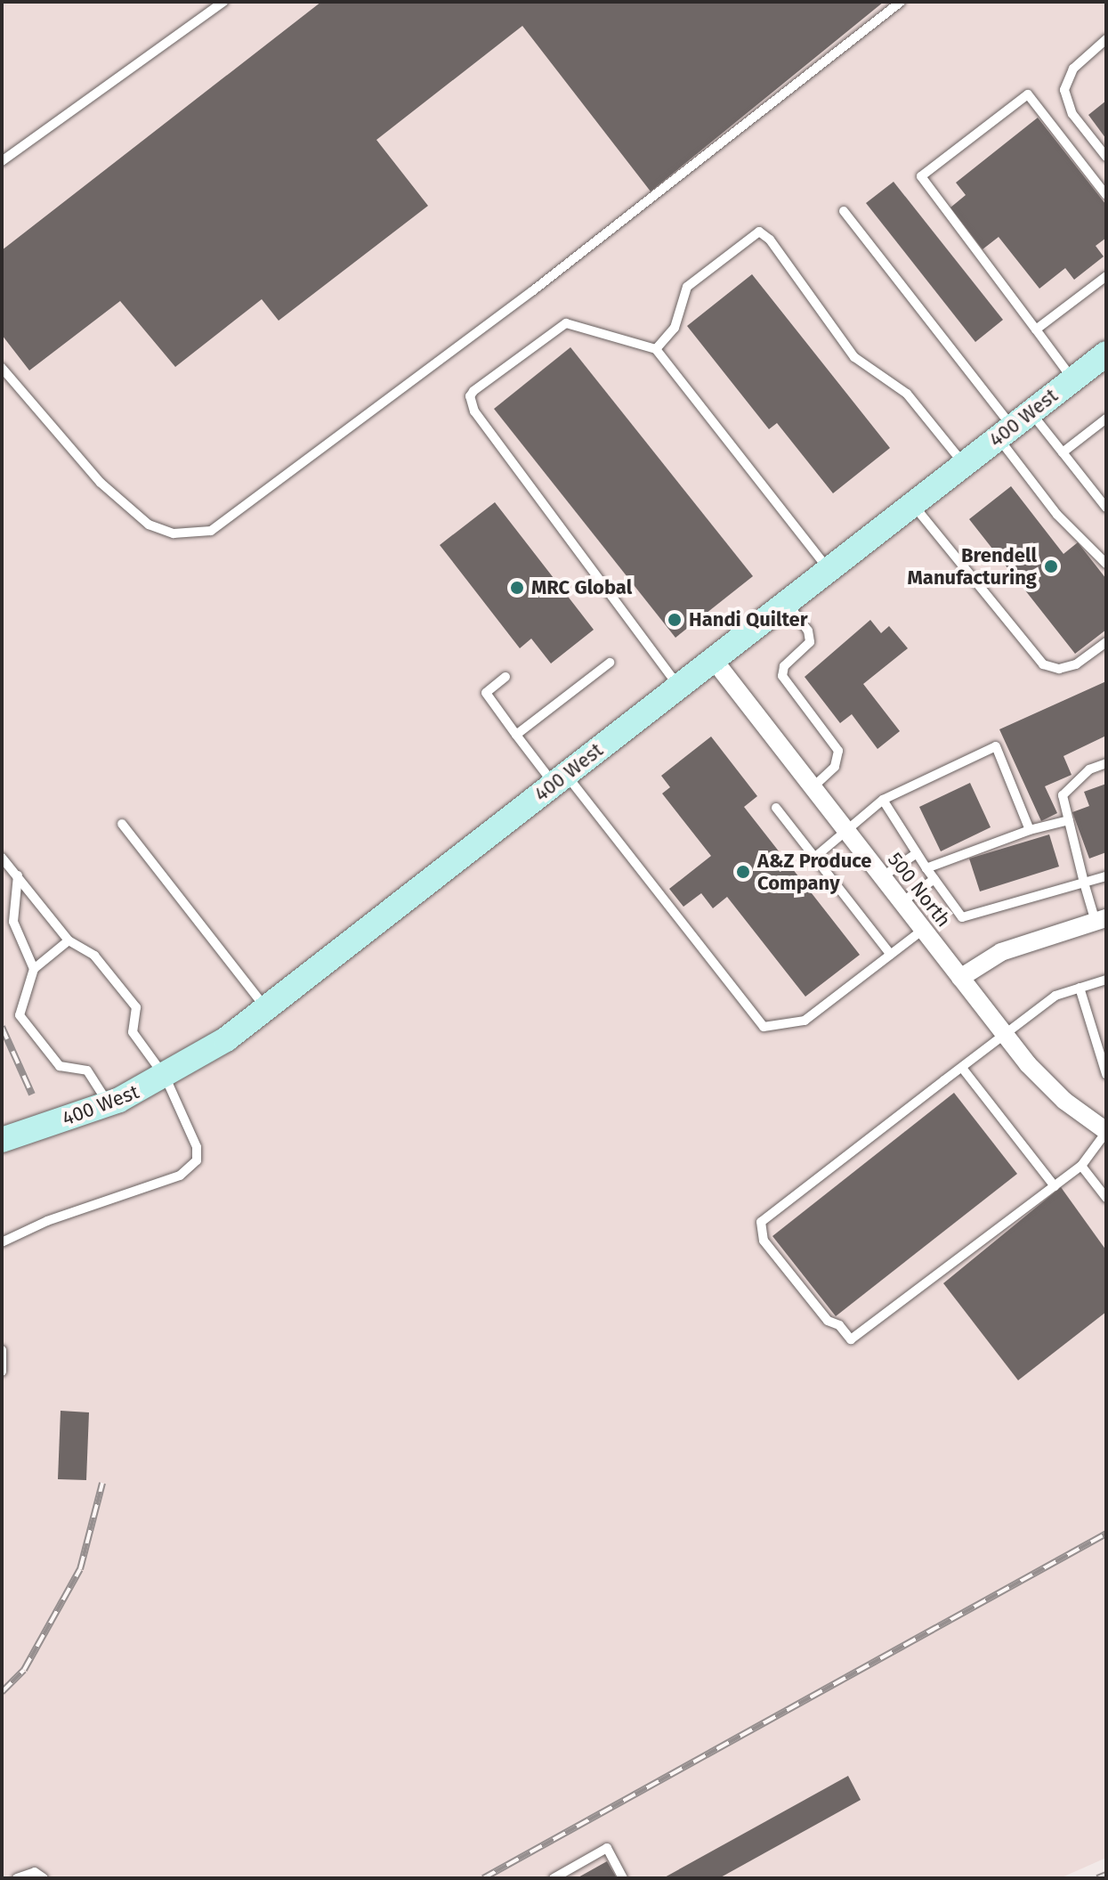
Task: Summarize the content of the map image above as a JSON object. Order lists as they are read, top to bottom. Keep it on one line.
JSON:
{"streets":{"street":["400 West","500 North"]},"crossings":[["400 West","500 North"]],"places":["Brendell Manufacturing","MRC Global","Handi Quilter","A&Z Produce Company"]}
